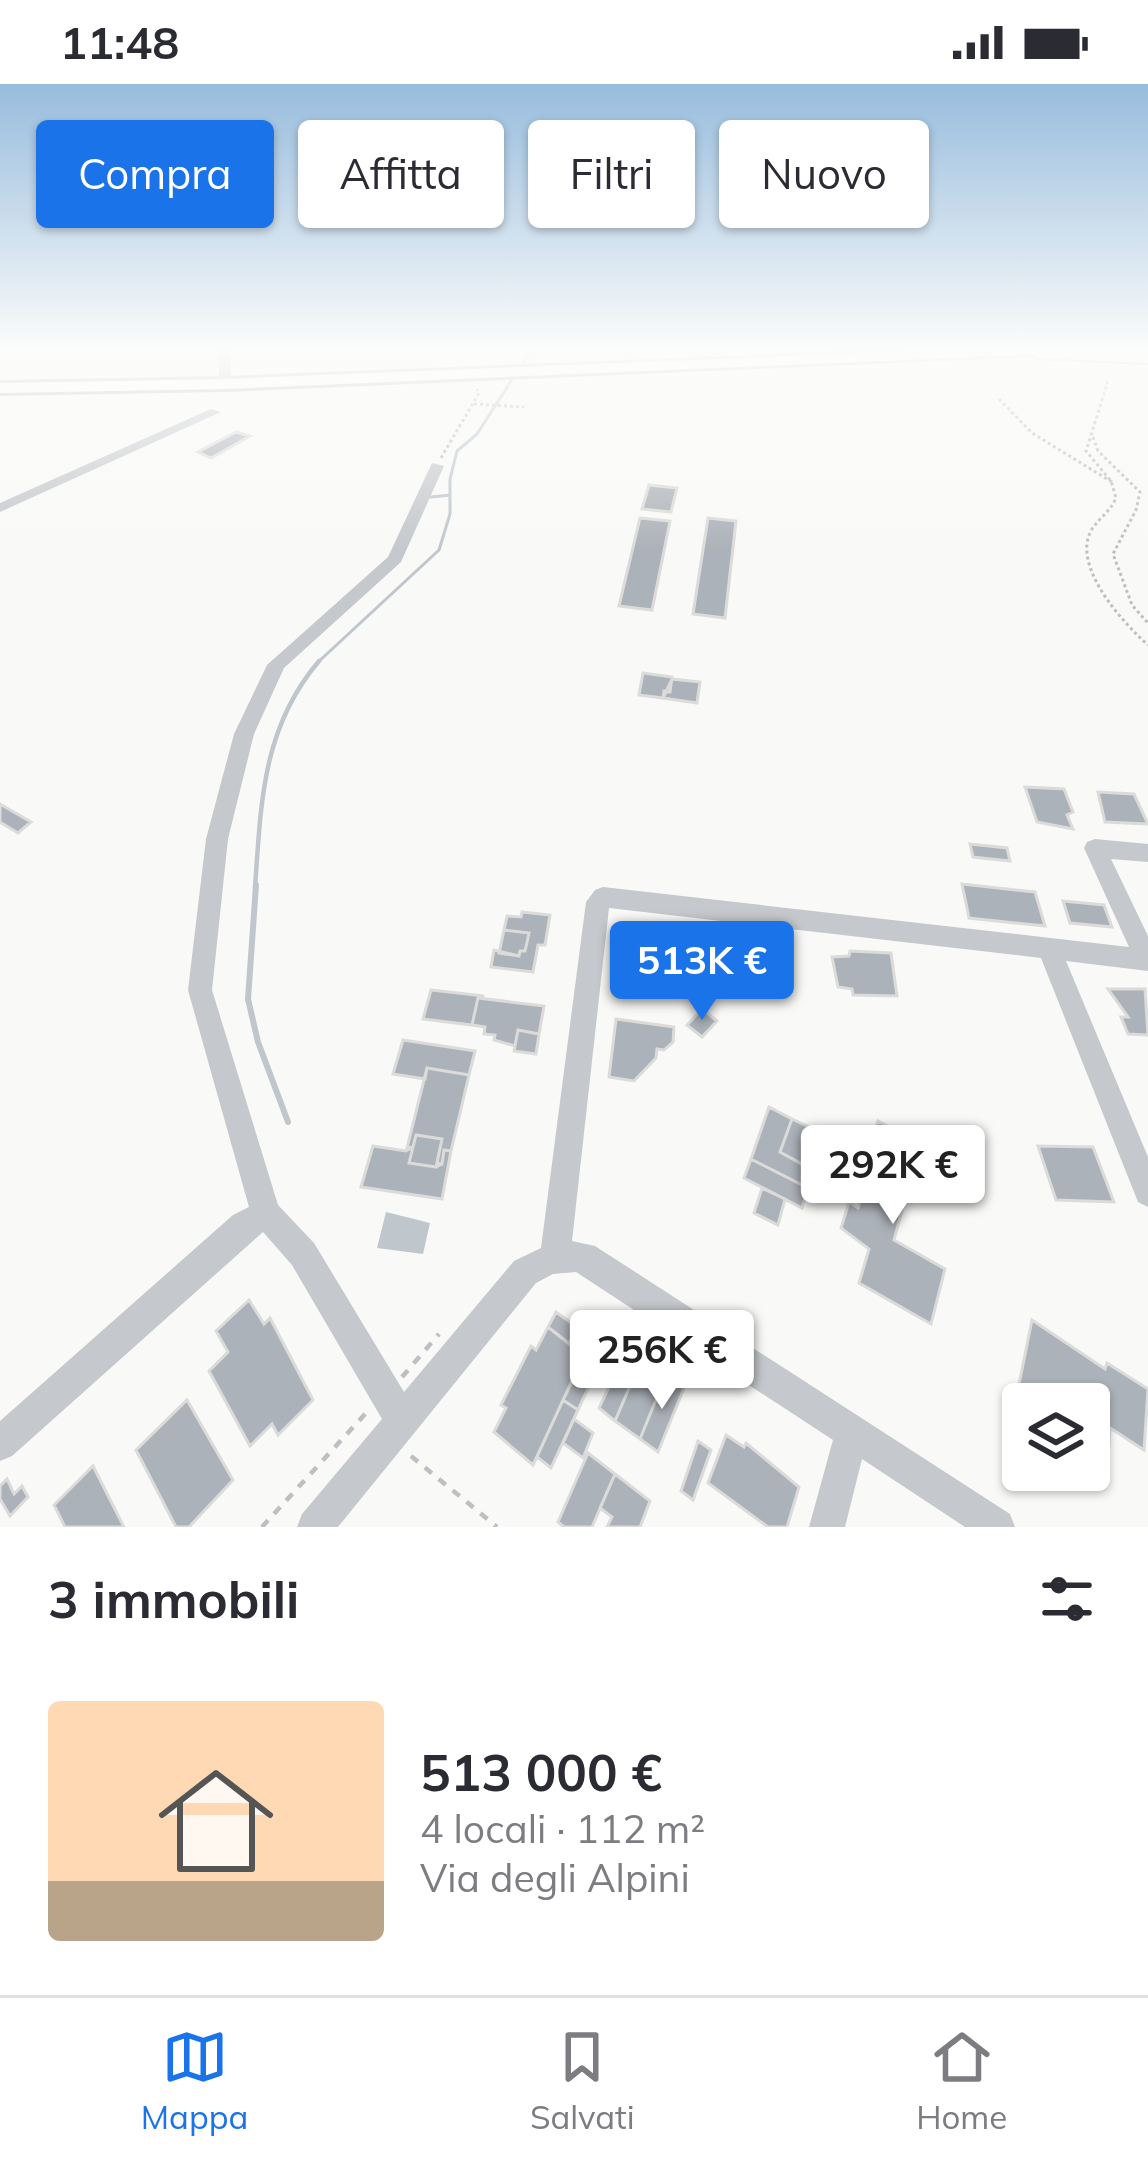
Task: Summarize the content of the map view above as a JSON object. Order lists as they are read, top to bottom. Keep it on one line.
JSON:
{"page":{"status":"11:48","chip":["Compra","Affitta","Filtri","Nuovo"],"price":["513K €","292K €","256K €"],"heading":"3 immobili","list":[{"name":"513 000 €","note":"4 locali · 112 m² · Via degli Alpini"}],"tabs":["Mappa","Salvati","Home"]}}
